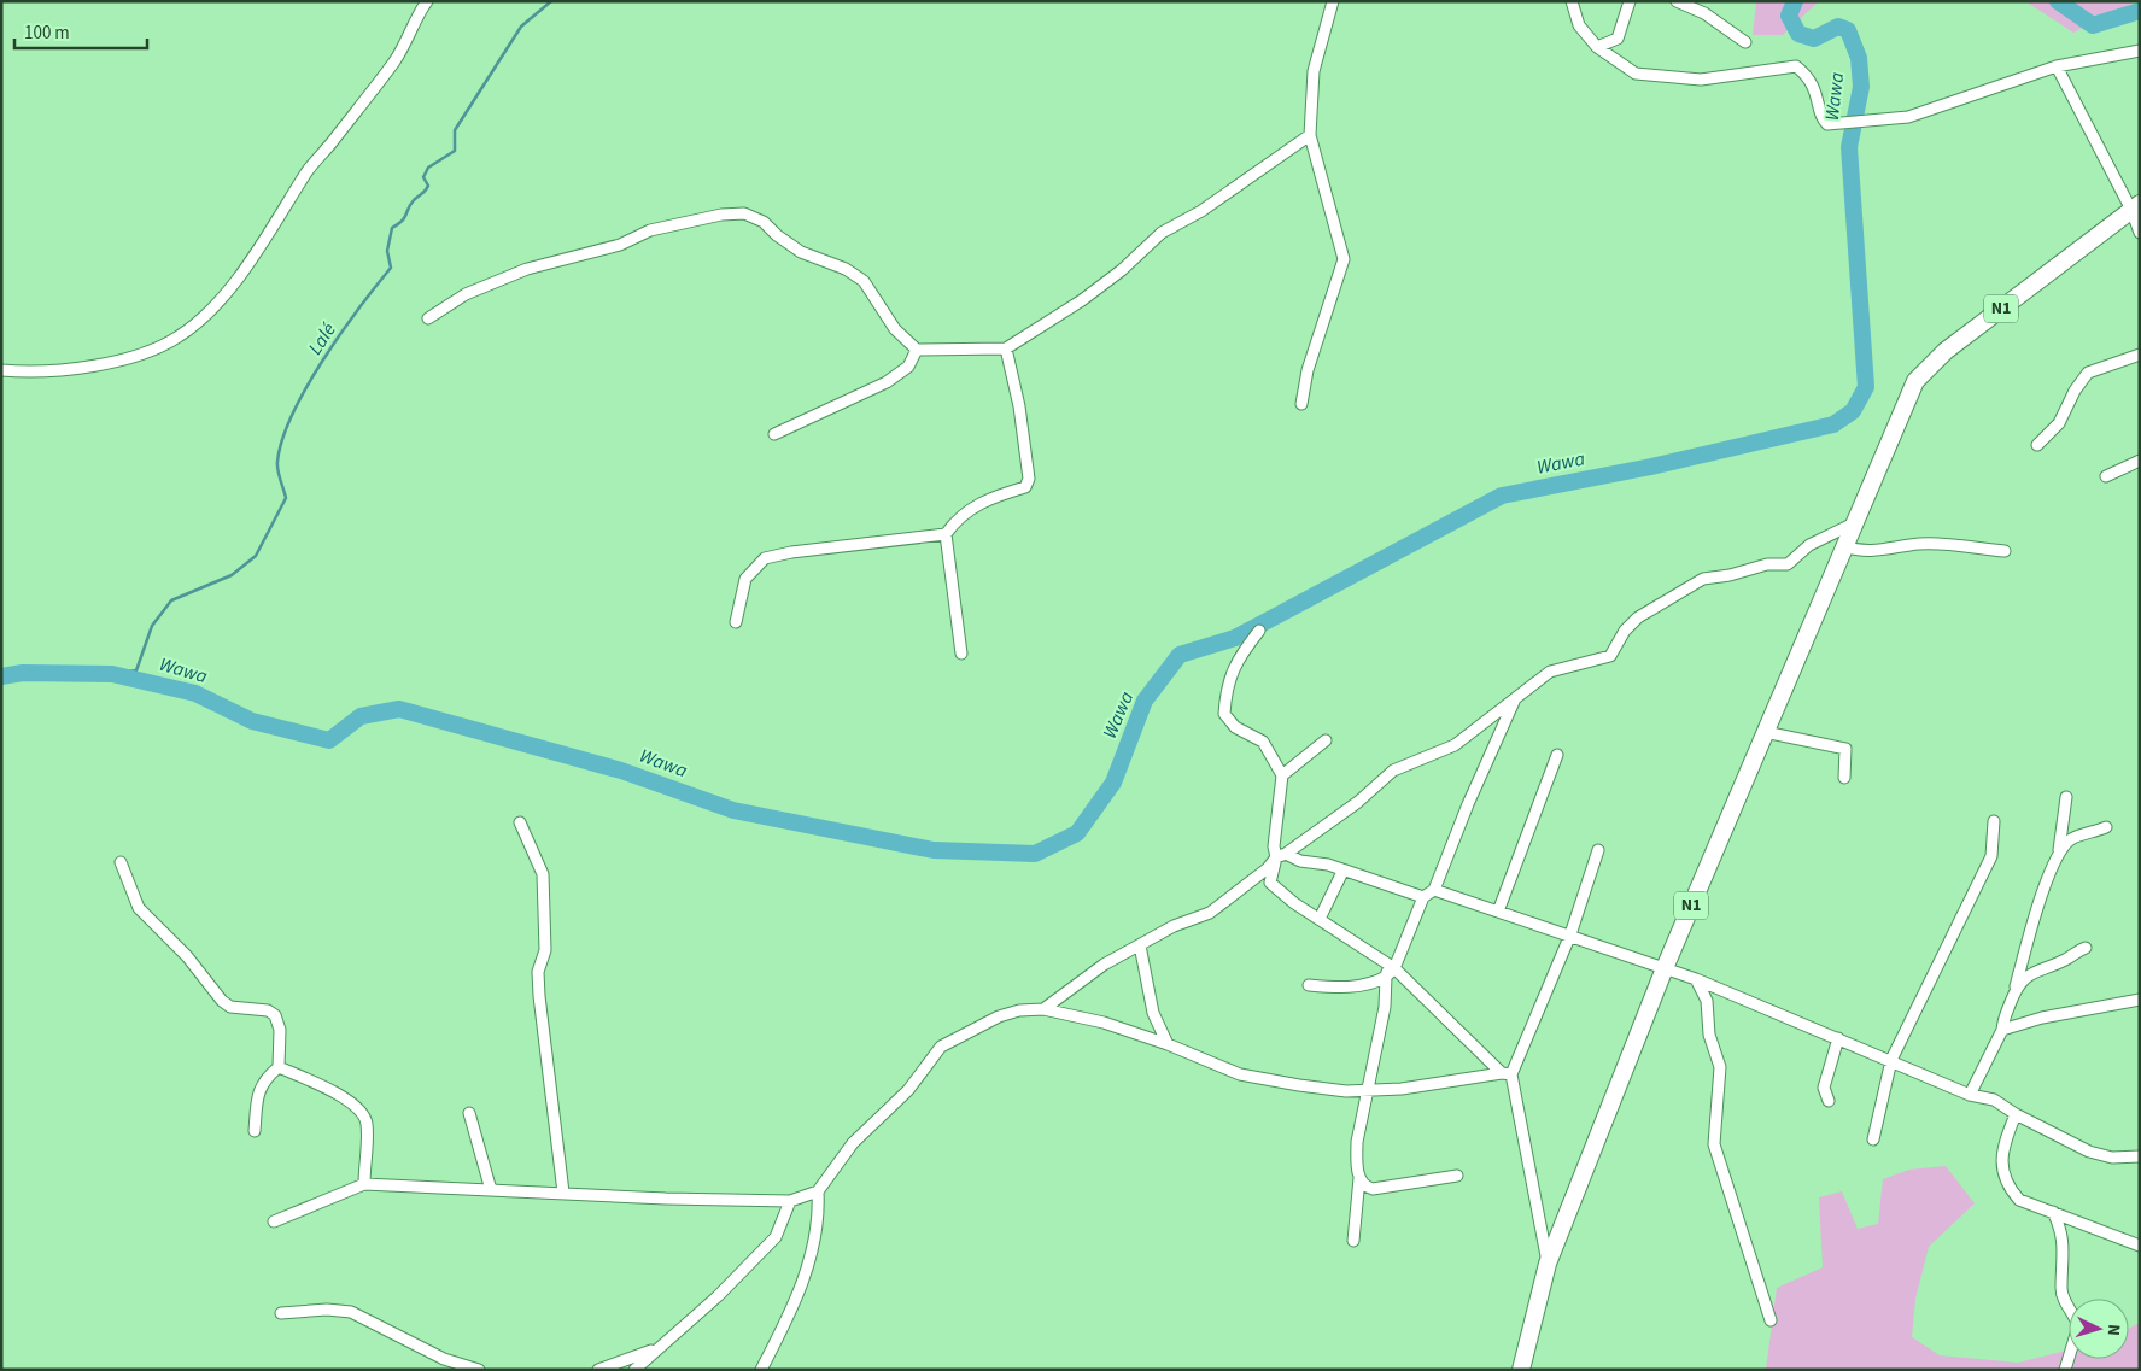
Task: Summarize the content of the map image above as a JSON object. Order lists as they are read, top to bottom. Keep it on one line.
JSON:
{"streets":{"highway":["N1"]},"water":["Wawa","Lalé"],"scale_bar":"100 m","north":"right"}
